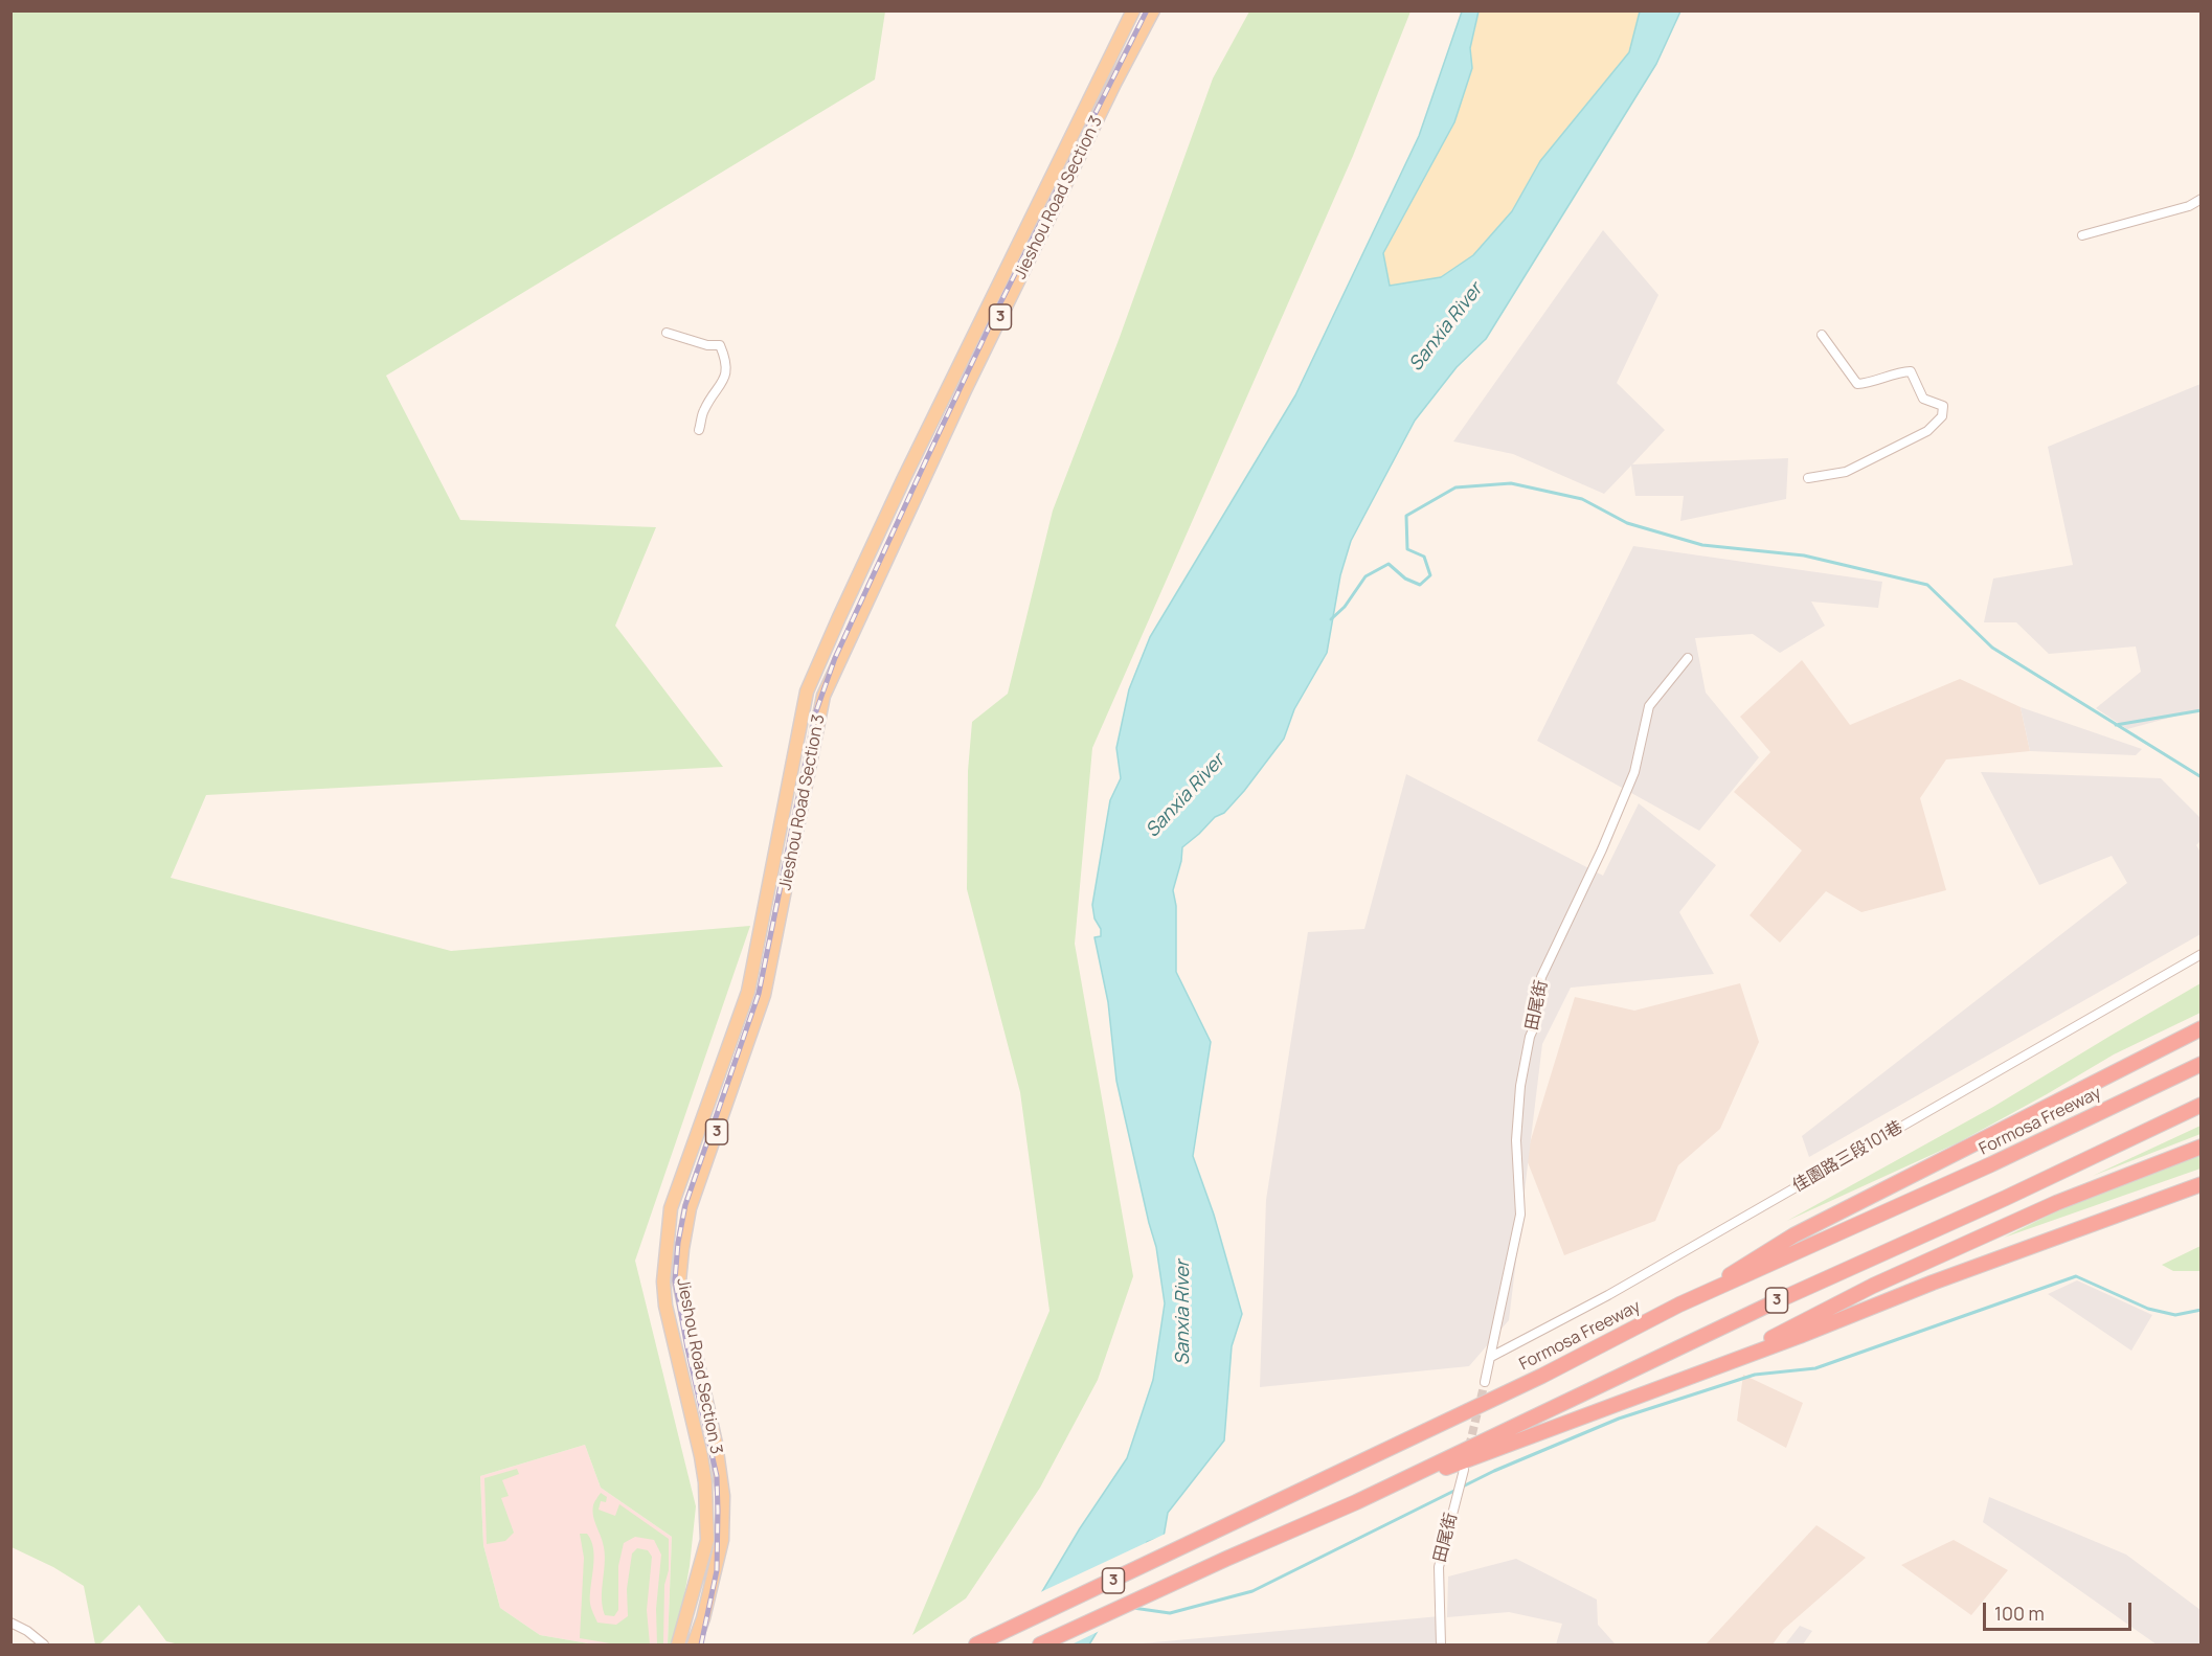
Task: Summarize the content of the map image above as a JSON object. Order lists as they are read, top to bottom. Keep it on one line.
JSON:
{"streets":{"highway":["3","Formosa Freeway"],"main road":["Jieshou Road Section 3"],"street":["田尾街","佳園路三段101巷"]},"crossings":[["田尾街","佳園路三段101巷"]],"water":["Sanxia River"],"scale_bar":"100 m"}
